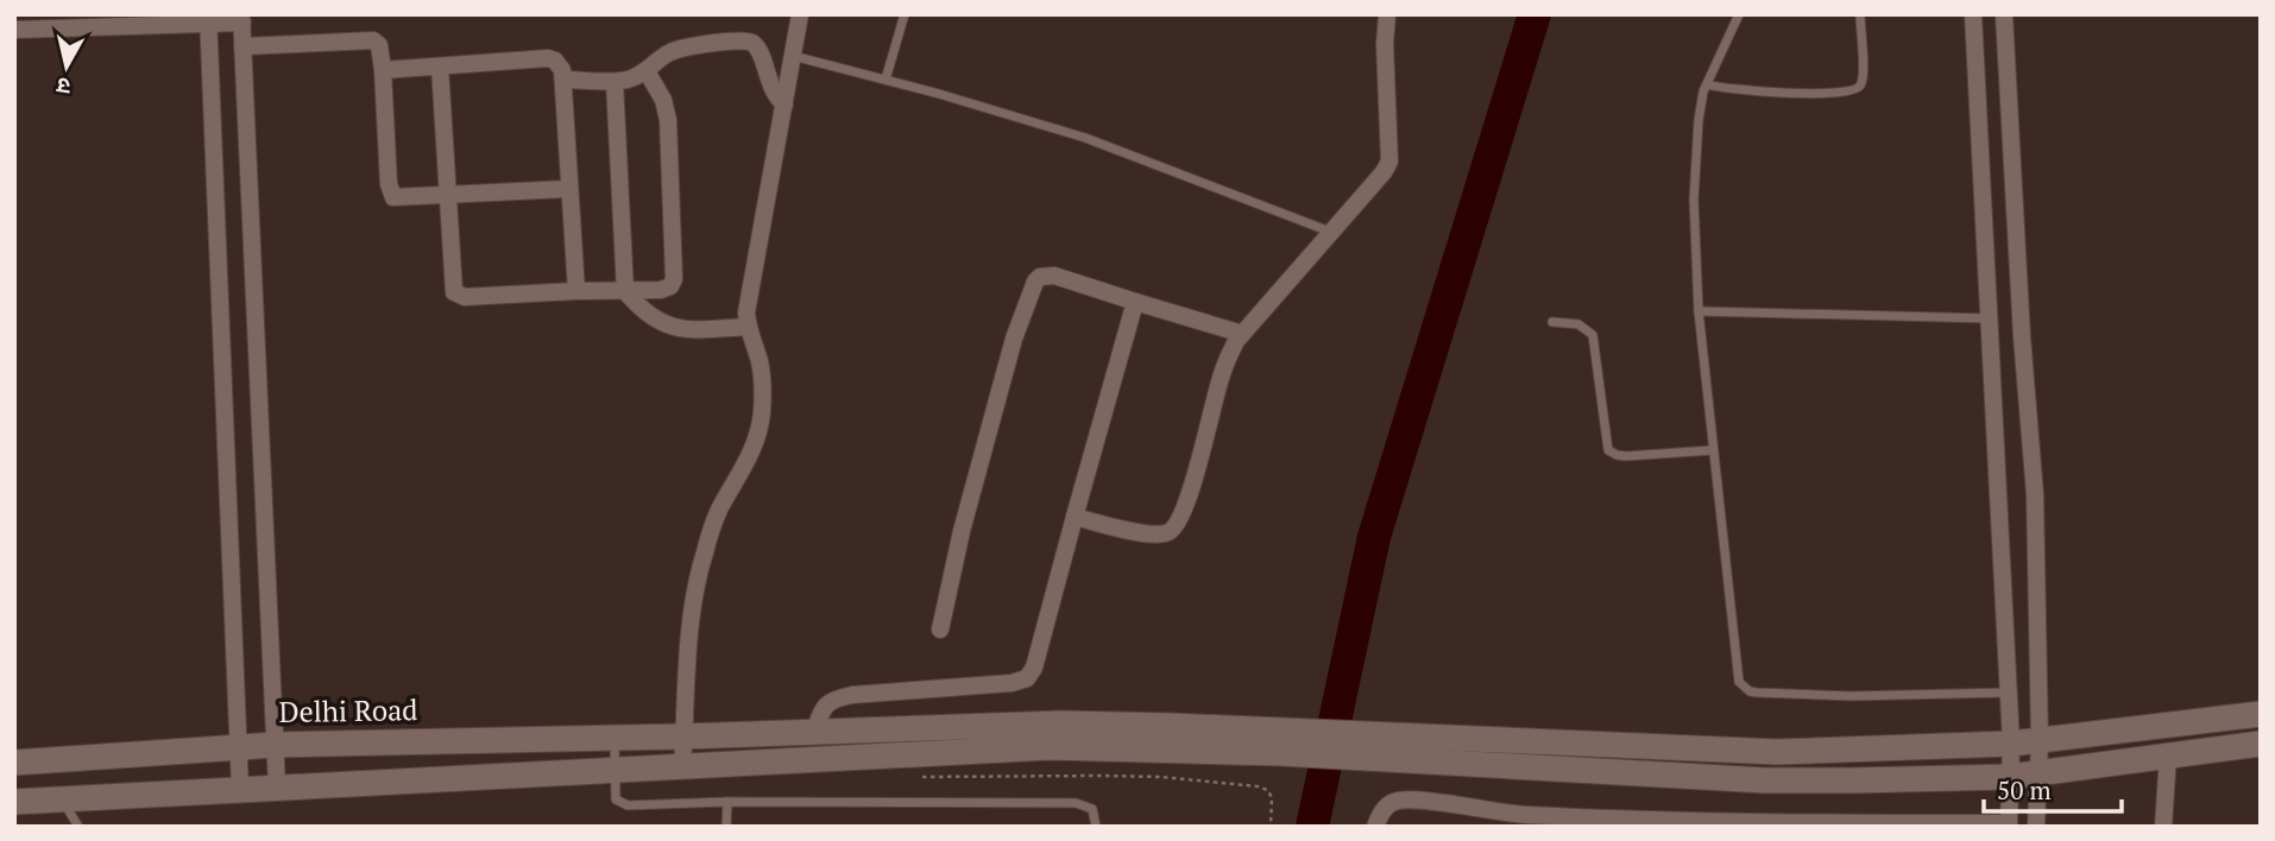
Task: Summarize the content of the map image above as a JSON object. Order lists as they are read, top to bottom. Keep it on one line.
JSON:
{"streets":{"main road":["Delhi Road"]},"scale_bar":"50 m","north":"bottom"}
